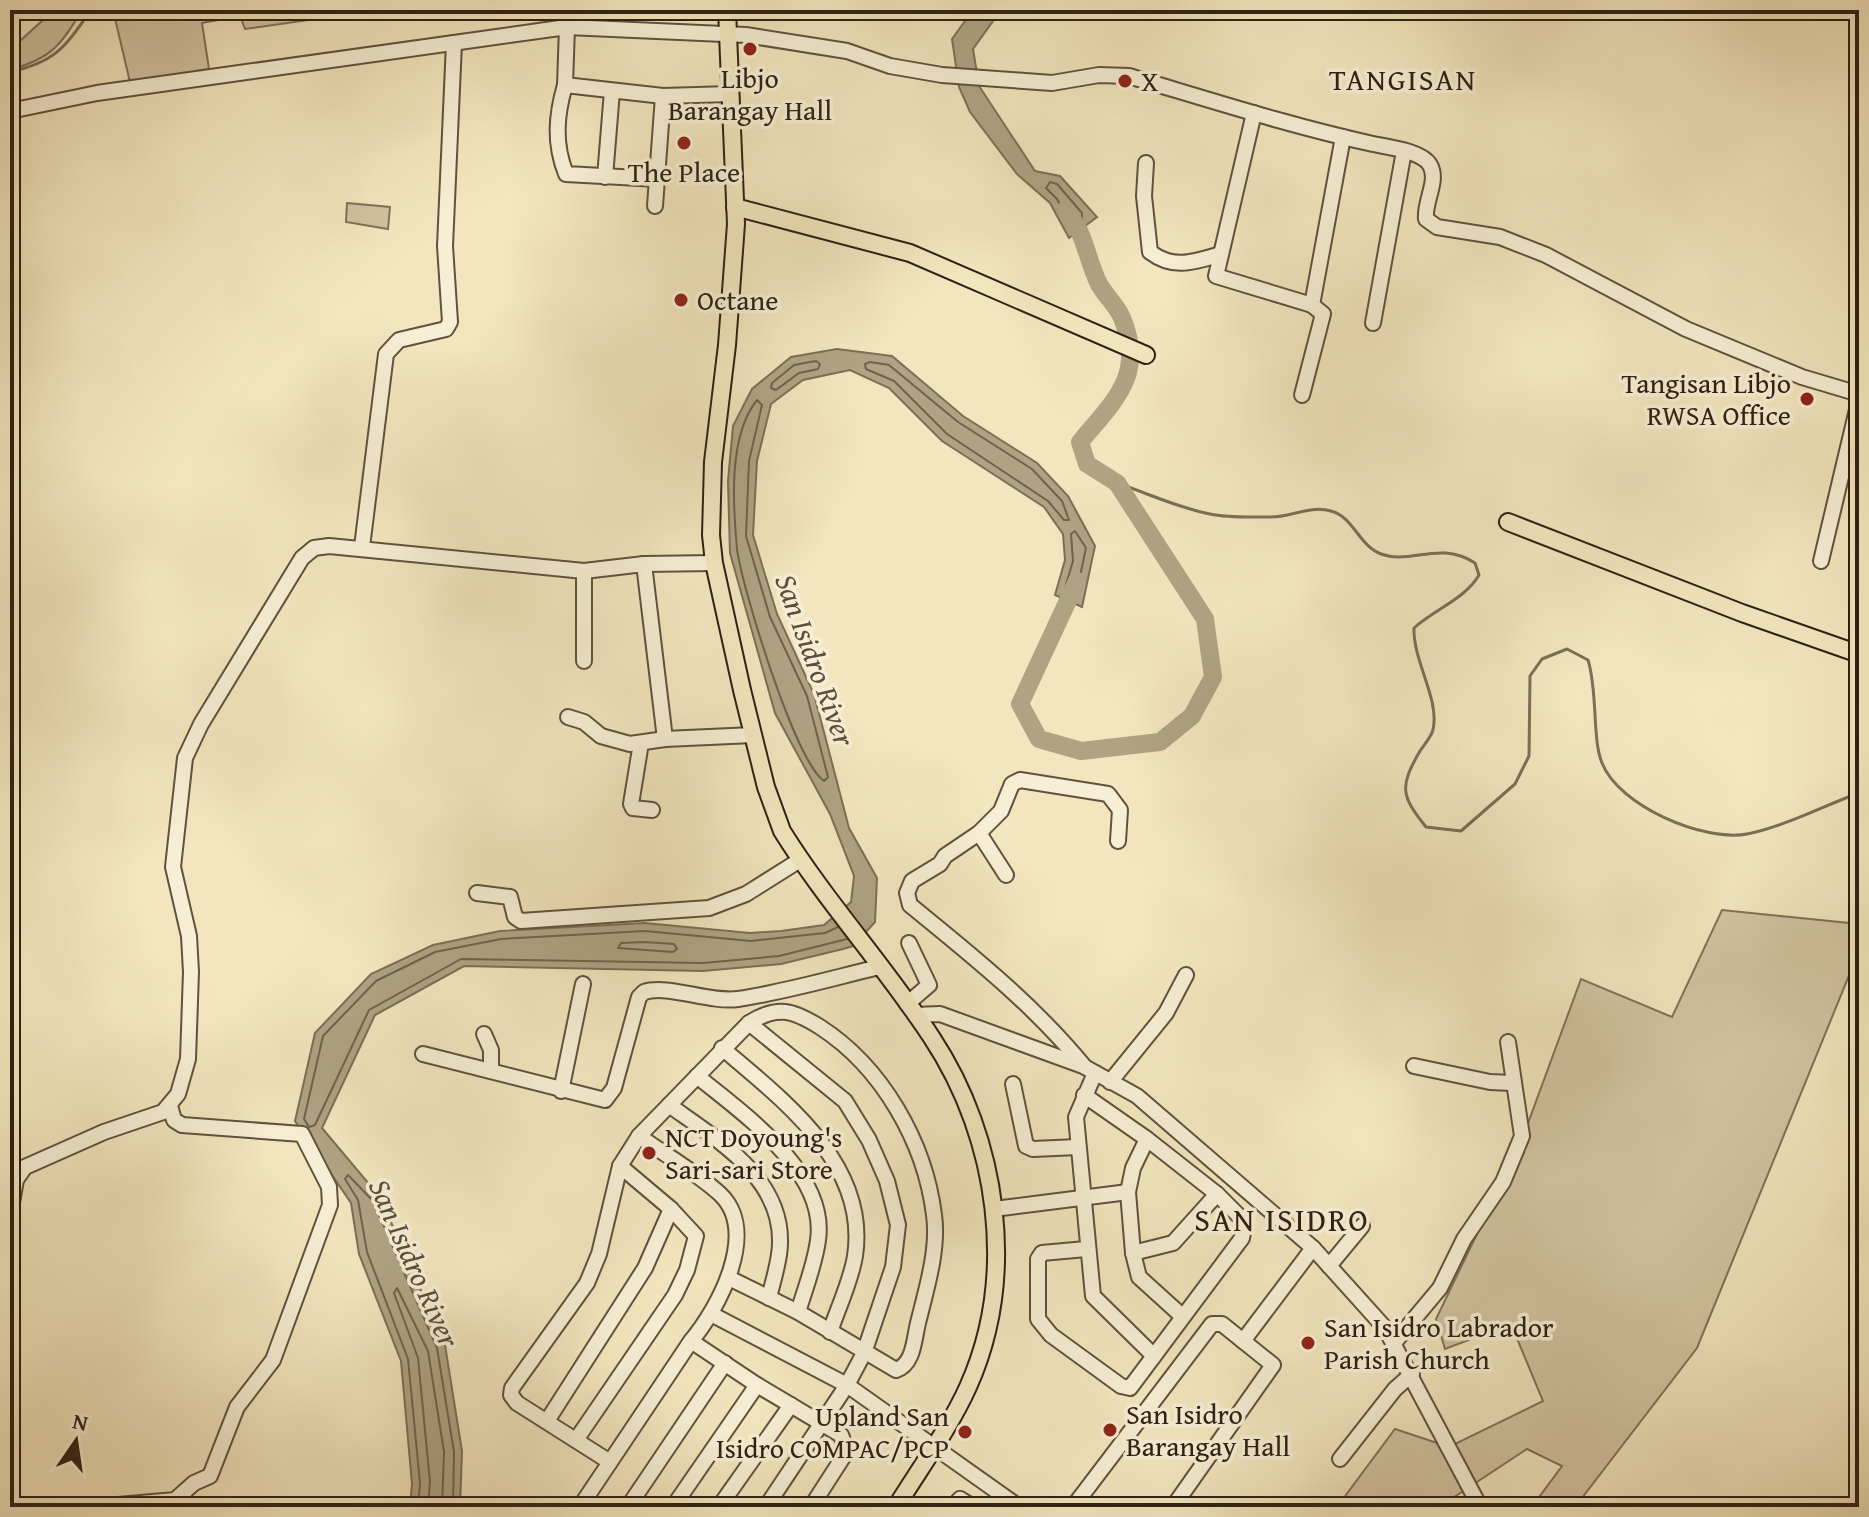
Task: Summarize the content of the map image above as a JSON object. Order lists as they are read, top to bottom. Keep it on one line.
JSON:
{"districts":["TANGISAN","SAN ISIDRO"],"water":["San Isidro River"],"places":["Libjo Barangay Hall","X","The Place","Octane","Tangisan Libjo RWSA Office","NCT Doyoung's Sari-sari Store","San Isidro Labrador Parish Church","San Isidro Barangay Hall","Upland San Isidro COMPAC/PCP"],"north":"top"}
